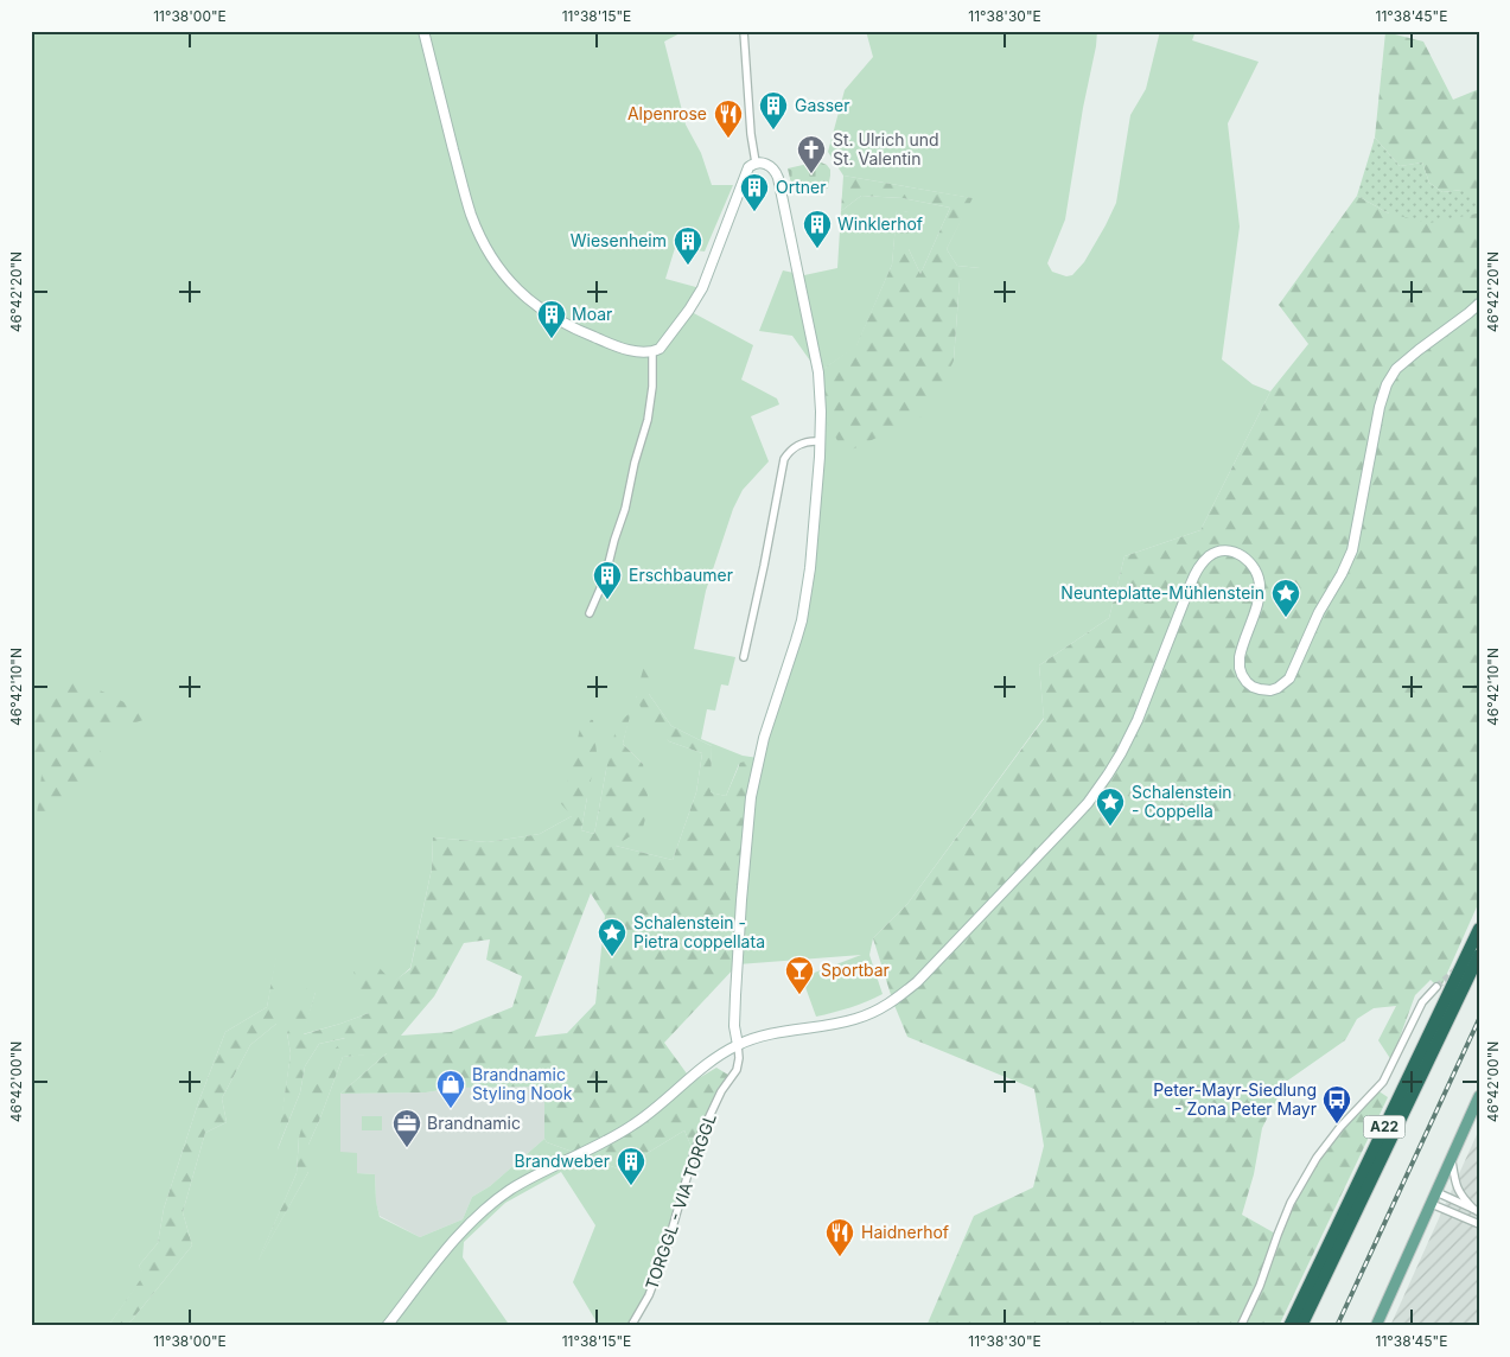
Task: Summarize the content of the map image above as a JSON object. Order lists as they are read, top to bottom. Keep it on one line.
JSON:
{"streets":{"highway":["A22"],"street":["TORGGL - VIA TORGGL"]},"places":{"building":["Gasser","Ortner","Winklerhof","Wiesenheim","Moar","Erschbaumer","Brandweber"],"restaurant":["Alpenrose","Haidnerhof"],"church":["St. Ulrich und St. Valentin"],"place":["Neunteplatte-Mühlenstein","Schalenstein - Coppella","Schalenstein - Pietra coppellata"],"bar":["Sportbar"],"shop":["Brandnamic Styling Nook"],"bus stop":["Peter-Mayr-Siedlung - Zona Peter Mayr"],"office":["Brandnamic"]},"coordinates":["11°38'00\"E","11°38'15\"E","11°38'30\"E","11°38'45\"E","46°42'20\"N","46°42'10\"N","46°42'00\"N"]}
